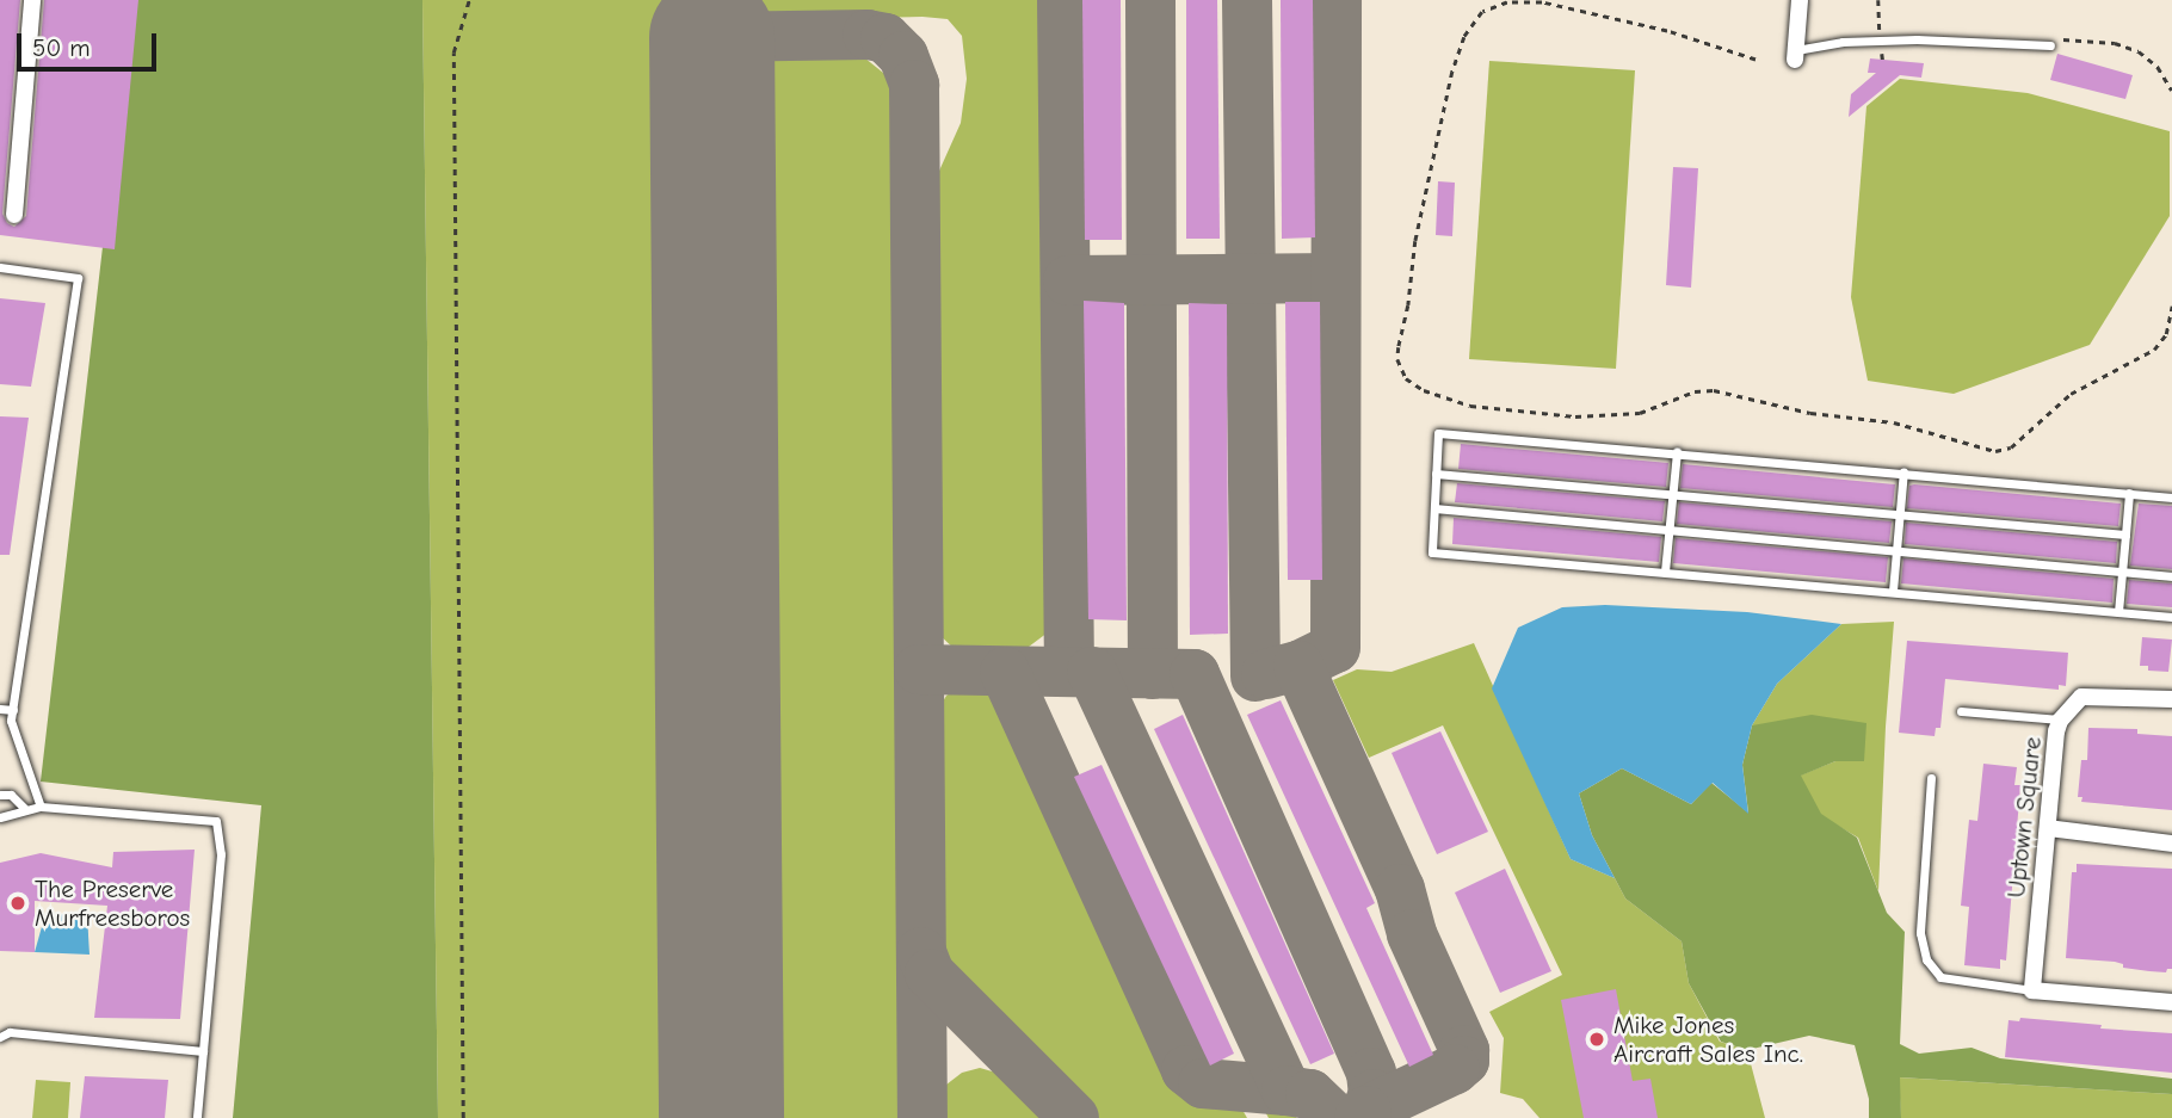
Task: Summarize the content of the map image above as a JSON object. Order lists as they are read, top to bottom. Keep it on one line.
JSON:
{"streets":{"street":["Uptown Square"]},"places":["The Preserve Murfreesboros","Mike Jones Aircraft Sales Inc."],"scale_bar":"50 m"}
